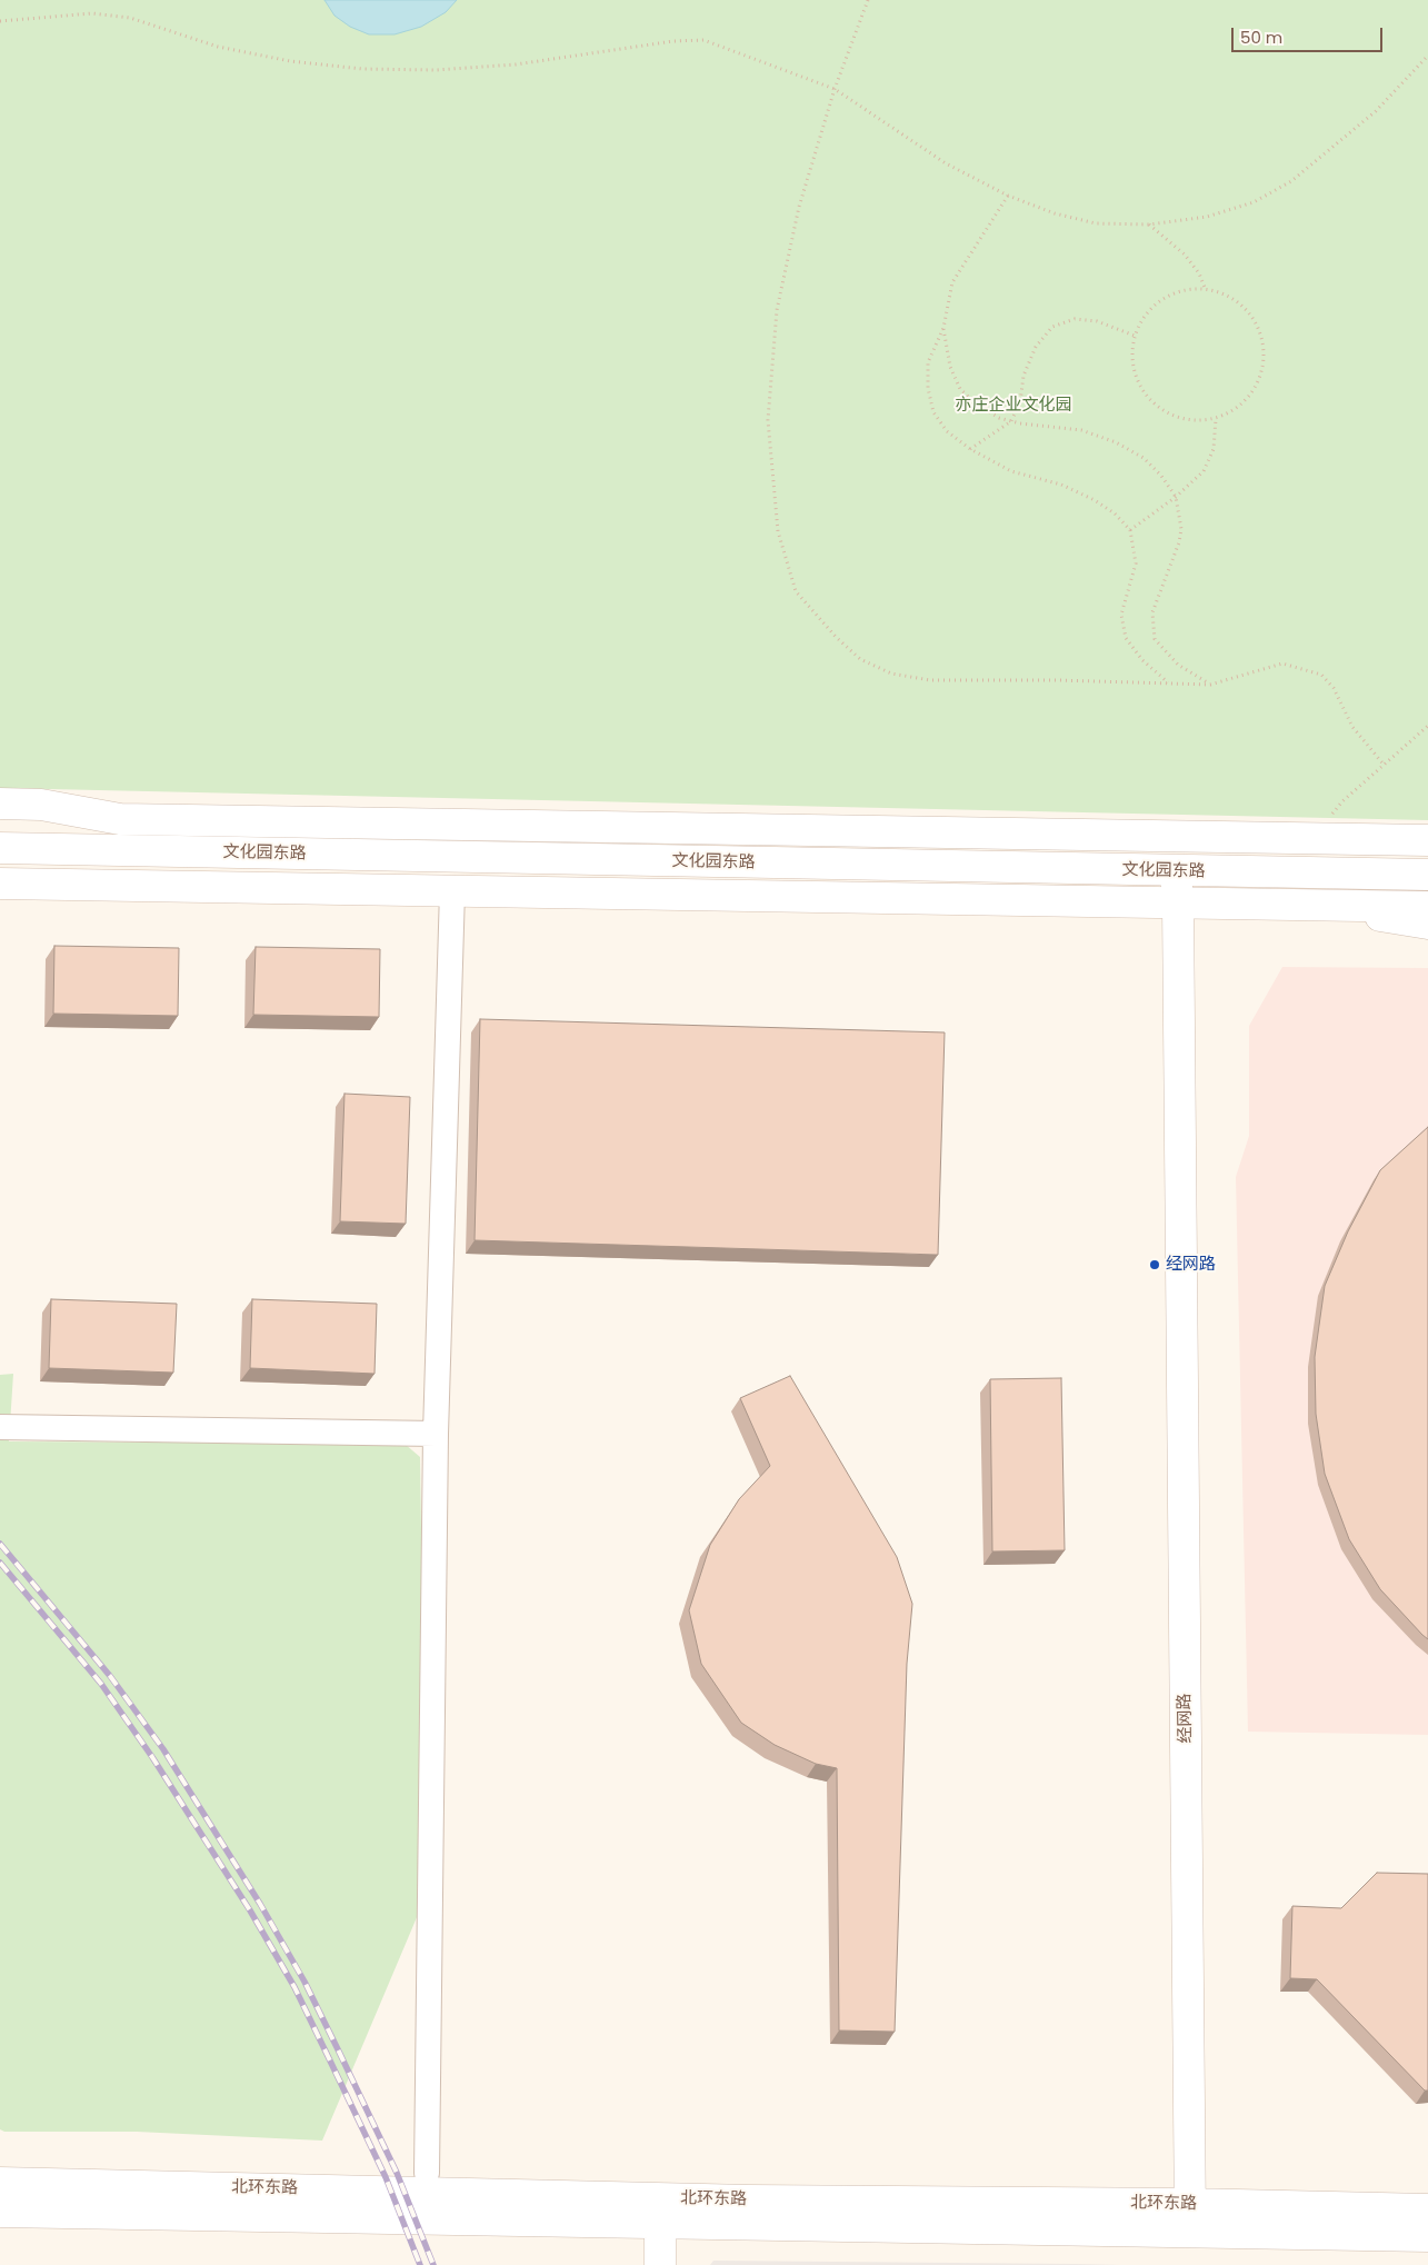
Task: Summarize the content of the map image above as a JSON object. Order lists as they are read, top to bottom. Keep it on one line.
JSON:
{"streets":{"street":["文化园东路","经网路","北环东路"]},"crossings":[["文化园东路","经网路"],["经网路","北环东路"]],"parks":["亦庄企业文化园"],"places":["经网路"],"scale_bar":"50 m"}
